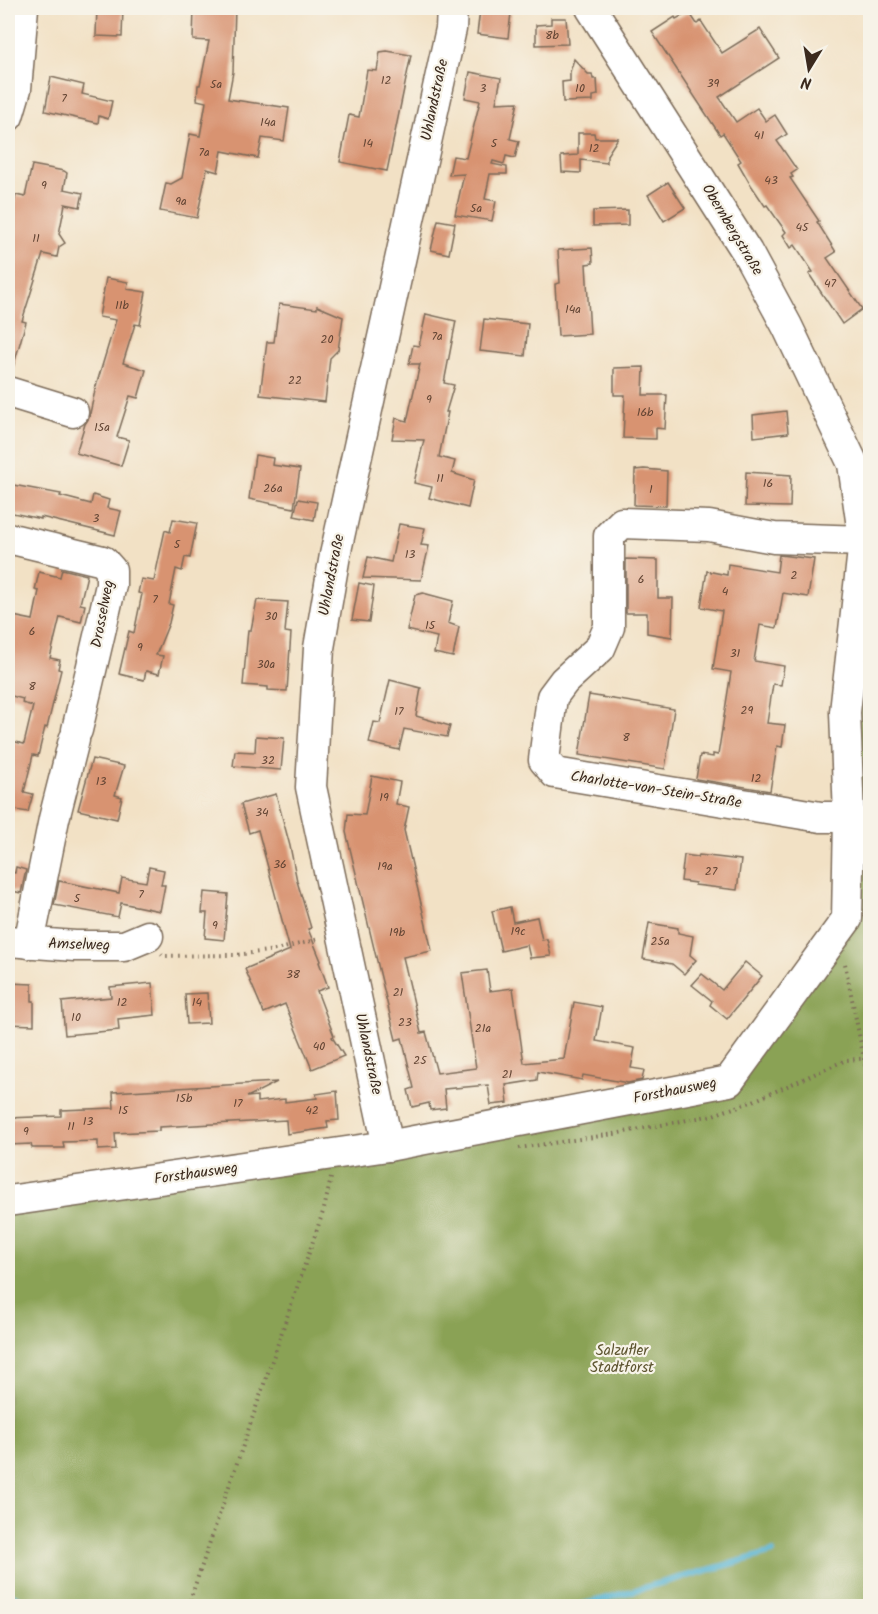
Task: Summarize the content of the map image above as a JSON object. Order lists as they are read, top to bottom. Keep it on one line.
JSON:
{"streets":{"street":["Uhlandstraße","Obernbergstraße","Drosselweg","Charlotte-von-Stein-Straße","Amselweg","Forsthausweg"]},"crossings":[["Uhlandstraße","Forsthausweg"],["Obernbergstraße","Forsthausweg"],["Drosselweg","Amselweg"],["Charlotte-von-Stein-Straße","Forsthausweg"]],"parks":["Salzufler Stadtforst"],"house_numbers":["8b","12","39","5a","3","10","7","14a","41","14","5","12","7a","43","9","9a","5a","45","11","47","11b","14a","7a","20","22","9","16b","15a","11","16","26a","1","3","5","13","2","6","4","7","30","15","6","9","31","30a","8","29","17","8","32","12","13","19","34","36","19a","27","7","5","9","19c","19b","25a","38","21","12","14","10","23","21a","40","25","21","15b","17","15","42","13","11","9"],"north":"bottom"}
